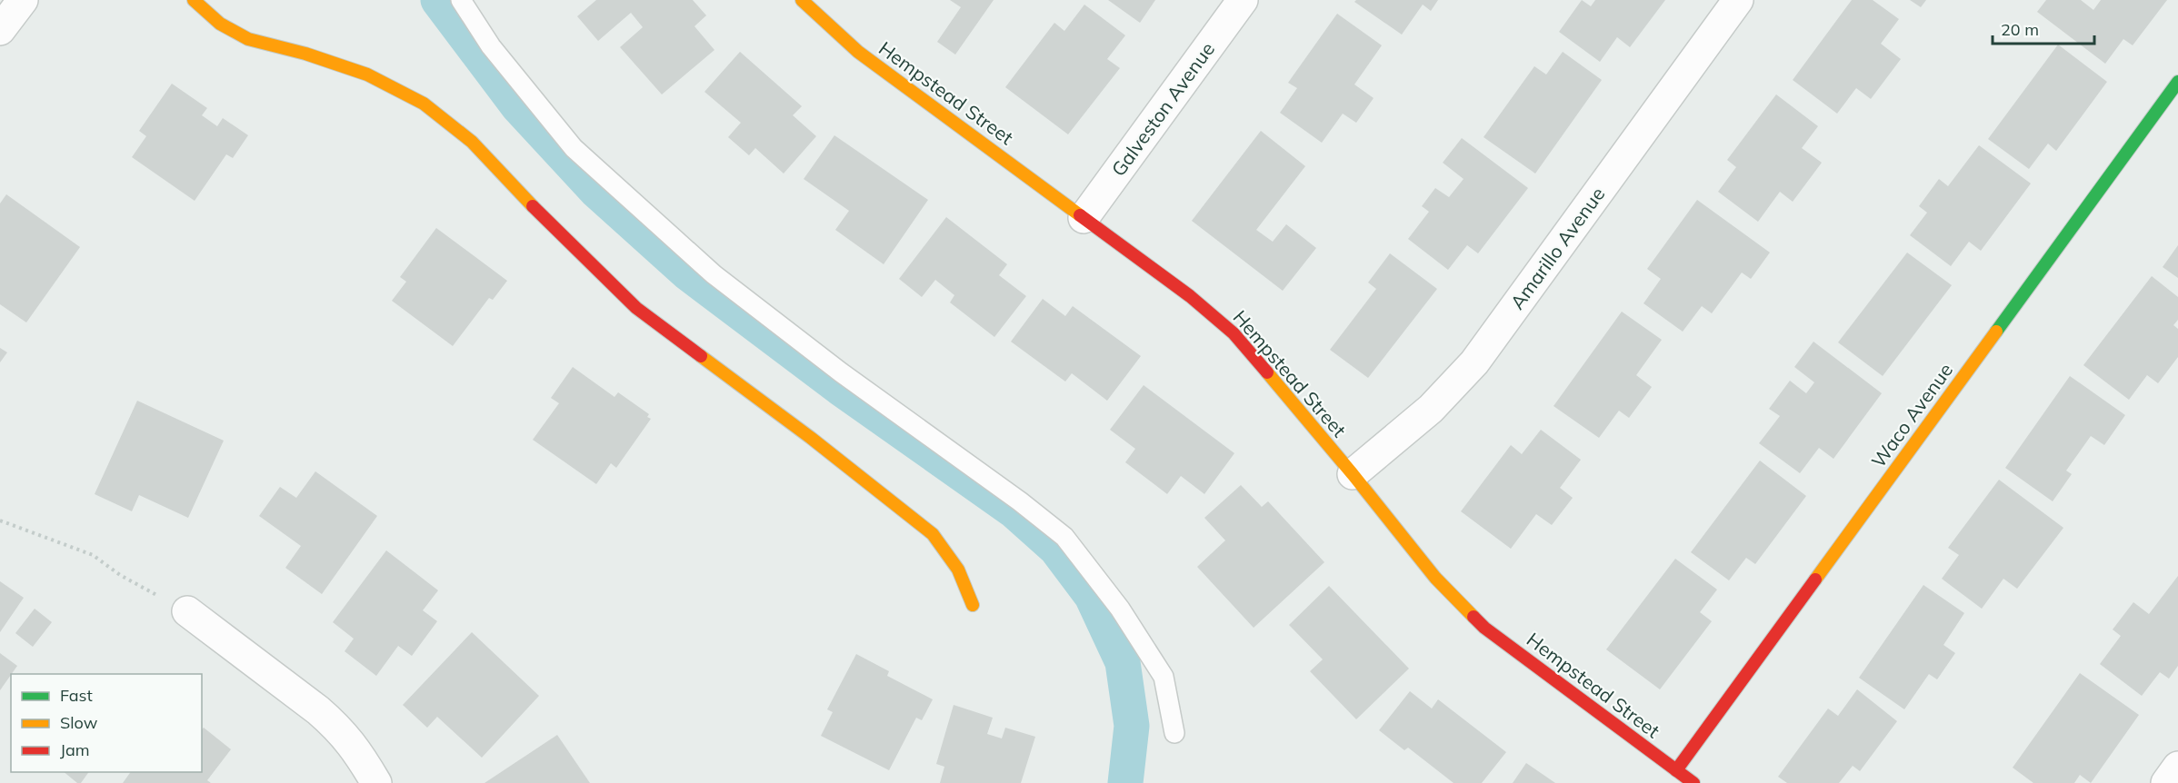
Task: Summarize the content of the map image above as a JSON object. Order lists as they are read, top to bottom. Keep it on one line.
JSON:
{"streets":{"street":["Hempstead Street","Galveston Avenue","Amarillo Avenue","Waco Avenue"]},"crossings":[["Hempstead Street","Galveston Avenue"],["Hempstead Street","Amarillo Avenue"],["Hempstead Street","Waco Avenue"]],"legend":["Fast","Slow","Jam"],"scale_bar":"20 m"}
